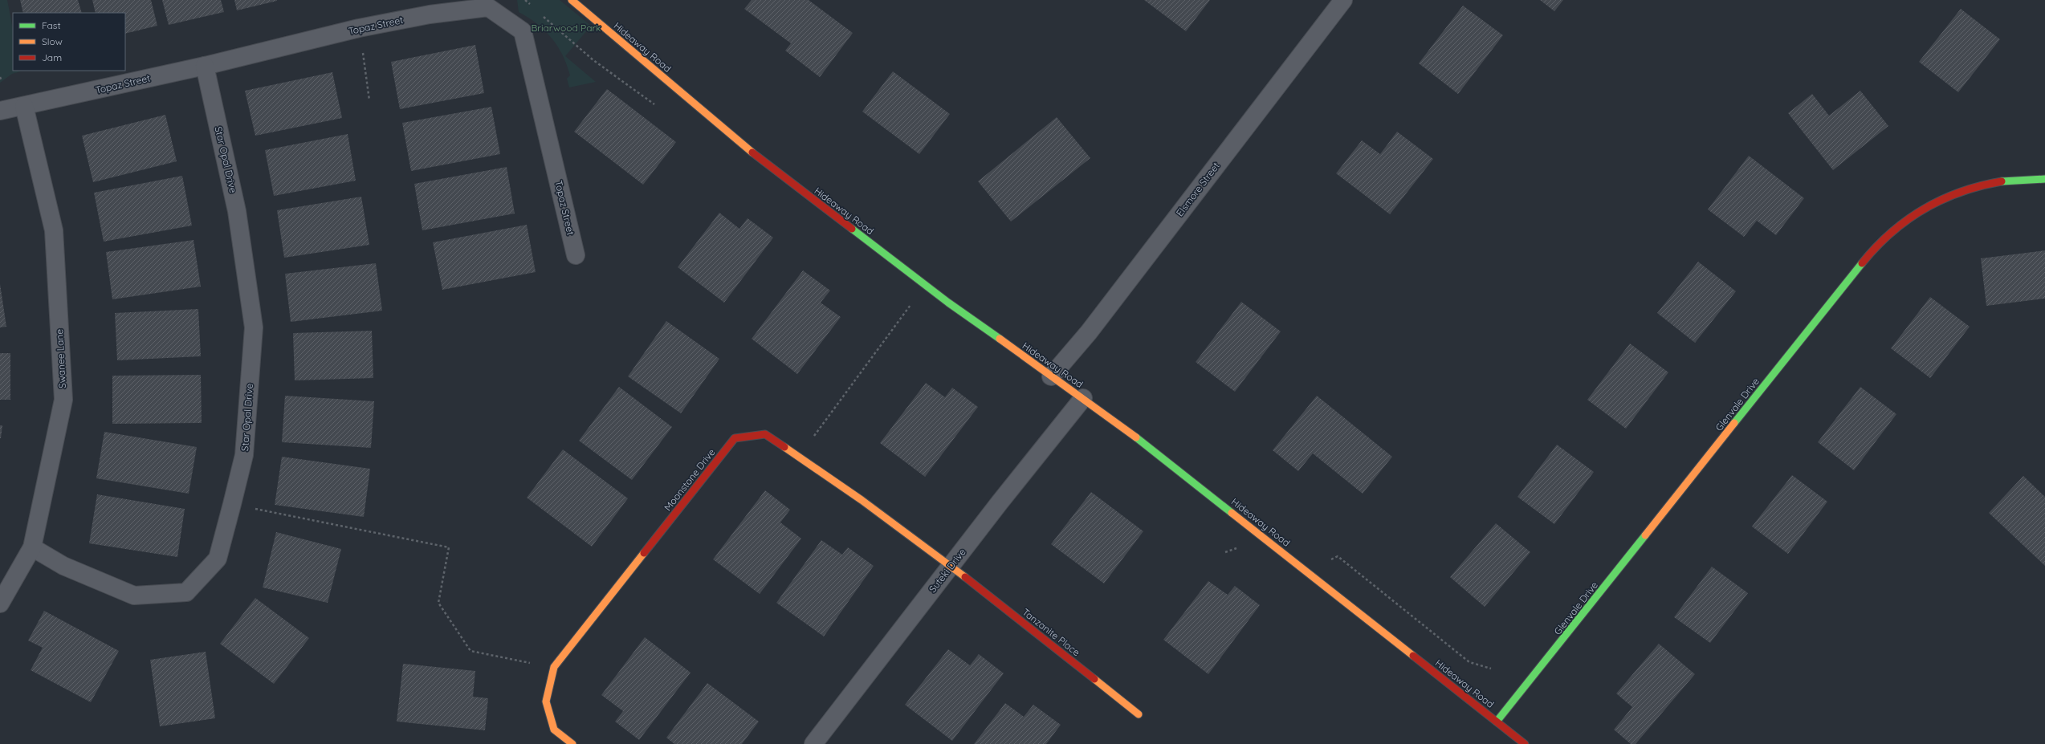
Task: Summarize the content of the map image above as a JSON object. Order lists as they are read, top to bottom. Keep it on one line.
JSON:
{"streets":{"street":["Topaz Street","Hideaway Road","Star Opal Drive","Elsmore Street","Swanee Lane","Glenvale Drive","Moonstone Drive","Suteki Drive","Tanzanite Place"]},"crossings":[["Topaz Street","Star Opal Drive"],["Topaz Street","Swanee Lane"],["Hideaway Road","Elsmore Street"],["Hideaway Road","Glenvale Drive"],["Hideaway Road","Suteki Drive"],["Star Opal Drive","Swanee Lane"],["Moonstone Drive","Suteki Drive"],["Moonstone Drive","Tanzanite Place"],["Suteki Drive","Tanzanite Place"]],"parks":["Briarwood Park"],"legend":["Fast","Slow","Jam"]}
